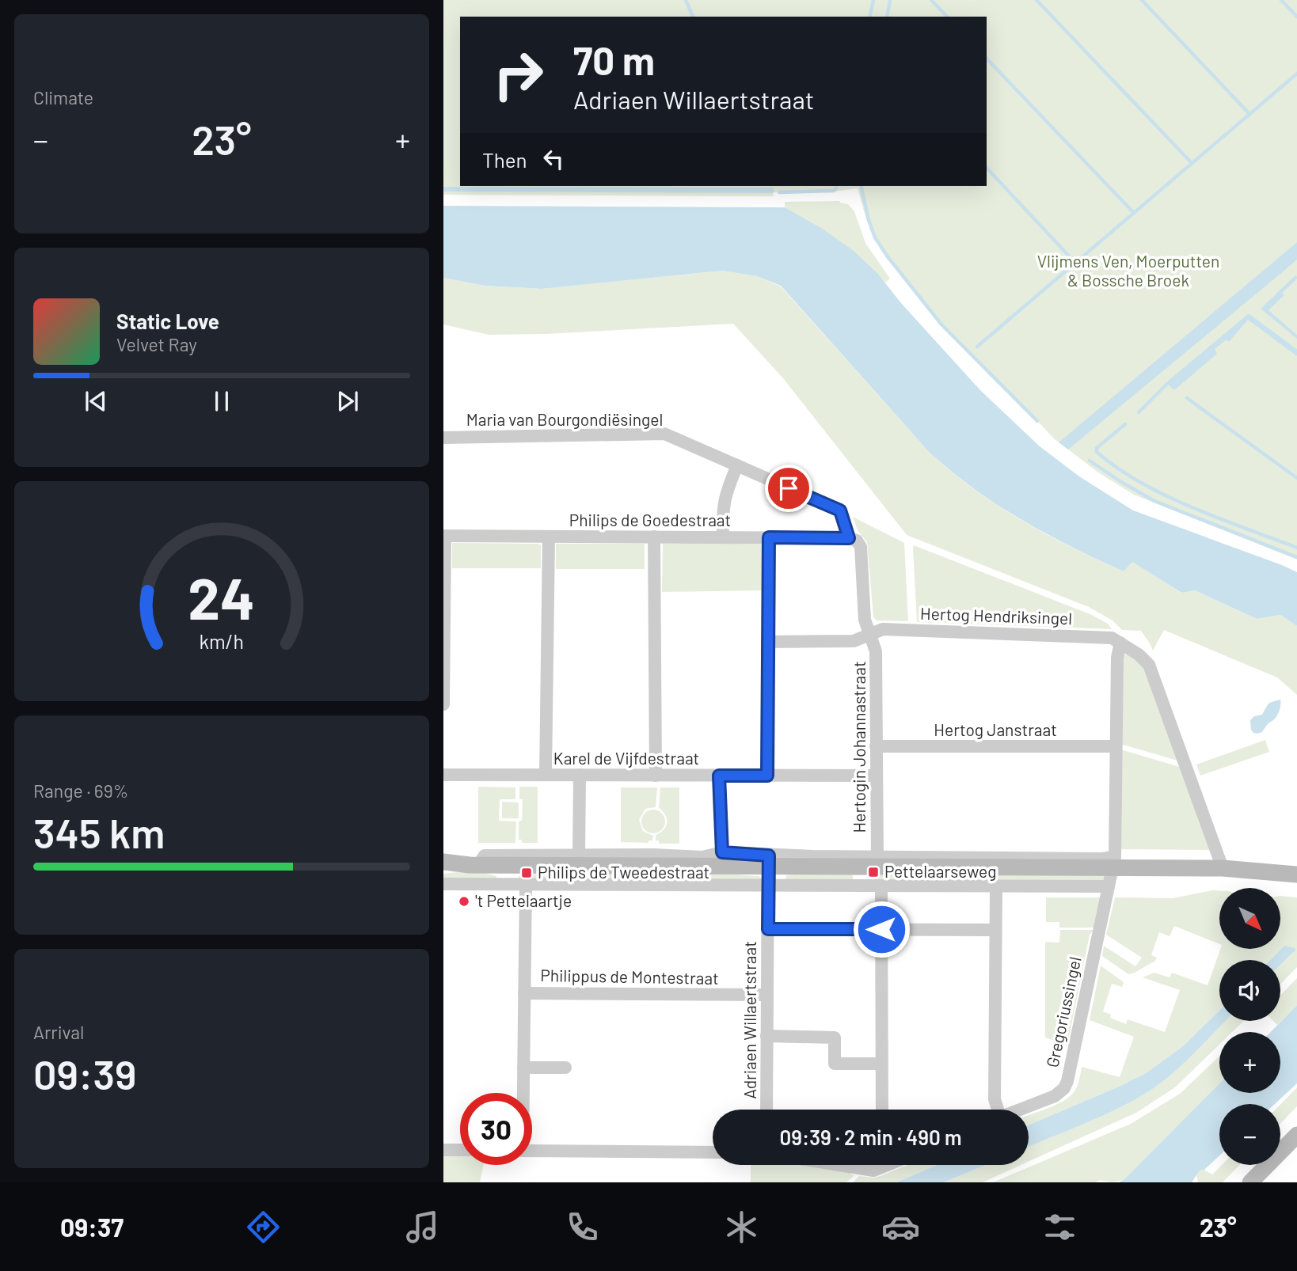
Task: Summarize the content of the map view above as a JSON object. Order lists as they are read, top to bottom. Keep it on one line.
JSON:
{"streets":{"street":["Maria van Bourgondiësingel","Philips de Goedestraat","Hertog Hendriksingel","Hertog Janstraat","Hertogin Johannastraat","Karel de Vijfdestraat","Philippus de Montestraat","Gregoriussingel","Adriaen Willaertstraat"]},"crossings":[["Maria van Bourgondiësingel","Philips de Goedestraat"],["Maria van Bourgondiësingel","Hertogin Johannastraat"],["Philips de Goedestraat","Hertogin Johannastraat"],["Hertog Hendriksingel","Hertogin Johannastraat"],["Hertog Janstraat","Hertogin Johannastraat"],["Hertogin Johannastraat","Karel de Vijfdestraat"],["Philippus de Montestraat","Adriaen Willaertstraat"]],"parks":["Vlijmens Ven, Moerputten & Bossche Broek"],"places":{"transit":["Pettelaarseweg","Philips de Tweedestraat"],"other":["'t Pettelaartje"]},"north":"bottom right","page":{"tile":["Climate",["Range · 69%","345 km"],["Arrival","09:39"]],"turn":["70 m","Adriaen Willaertstraat"],"heat":["−","23°","+"],"then":"Then","song":["Static Love","Velvet Ray"],"map_buttons":["+","−"],"limit":"30","trip":"09:39 · 2 min · 490 m","tabs":["09:37","23°"],"gauge":["24","km/h"]}}
